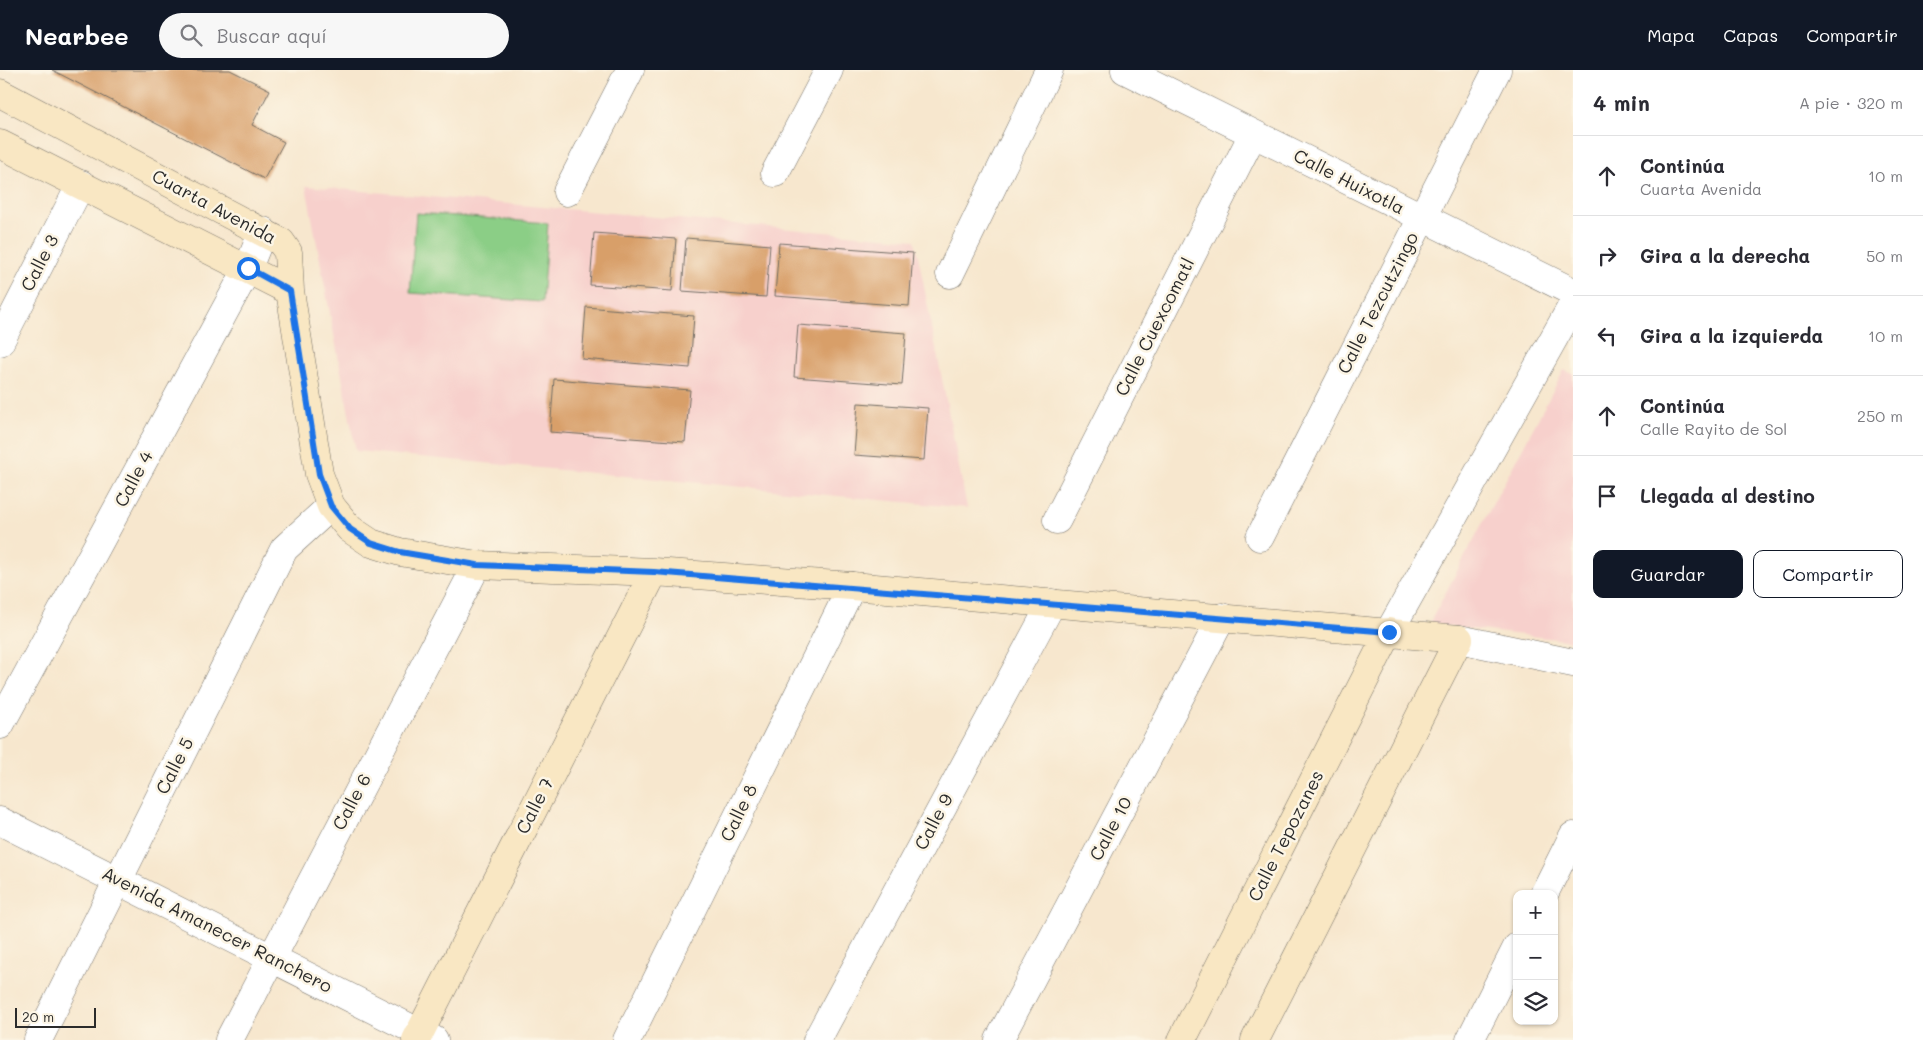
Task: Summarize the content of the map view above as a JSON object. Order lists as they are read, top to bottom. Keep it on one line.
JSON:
{"streets":{"main road":["Cuarta Avenida","Calle 7","Calle Tepozanes"],"street":["Calle Huixotla","Calle 3","Calle Tezcutzingo","Calle Cuexcomatl","Calle 4","Calle 5","Calle 6","Calle 8","Calle 9","Calle 10","Avenida Amanecer Ranchero"]},"crossings":[["Calle Huixotla","Calle Tezcutzingo"],["Calle Huixotla","Calle Cuexcomatl"],["Cuarta Avenida","Calle 4"],["Cuarta Avenida","Calle 5"],["Cuarta Avenida","Calle 6"],["Cuarta Avenida","Calle 7"],["Cuarta Avenida","Calle 8"],["Cuarta Avenida","Calle 9"],["Cuarta Avenida","Calle 10"],["Cuarta Avenida","Calle Tepozanes"],["Calle 5","Avenida Amanecer Ranchero"],["Calle 6","Avenida Amanecer Ranchero"],["Calle 7","Avenida Amanecer Ranchero"]],"scale_bar":"20 m","page":{"header":"Nearbee","search":"Buscar aquí","nav":["Mapa","Capas","Compartir"],"heading":["4 min","A pie · 320 m"],"list":[["Continúa","Cuarta Avenida","10 m"],["Gira a la derecha","50 m"],["Gira a la izquierda","10 m"],["Continúa","Calle Rayito de Sol","250 m"],"Llegada al destino"],"buttons":["Guardar","Compartir"],"map_buttons":["+","−"],"scale":"20 m"}}
